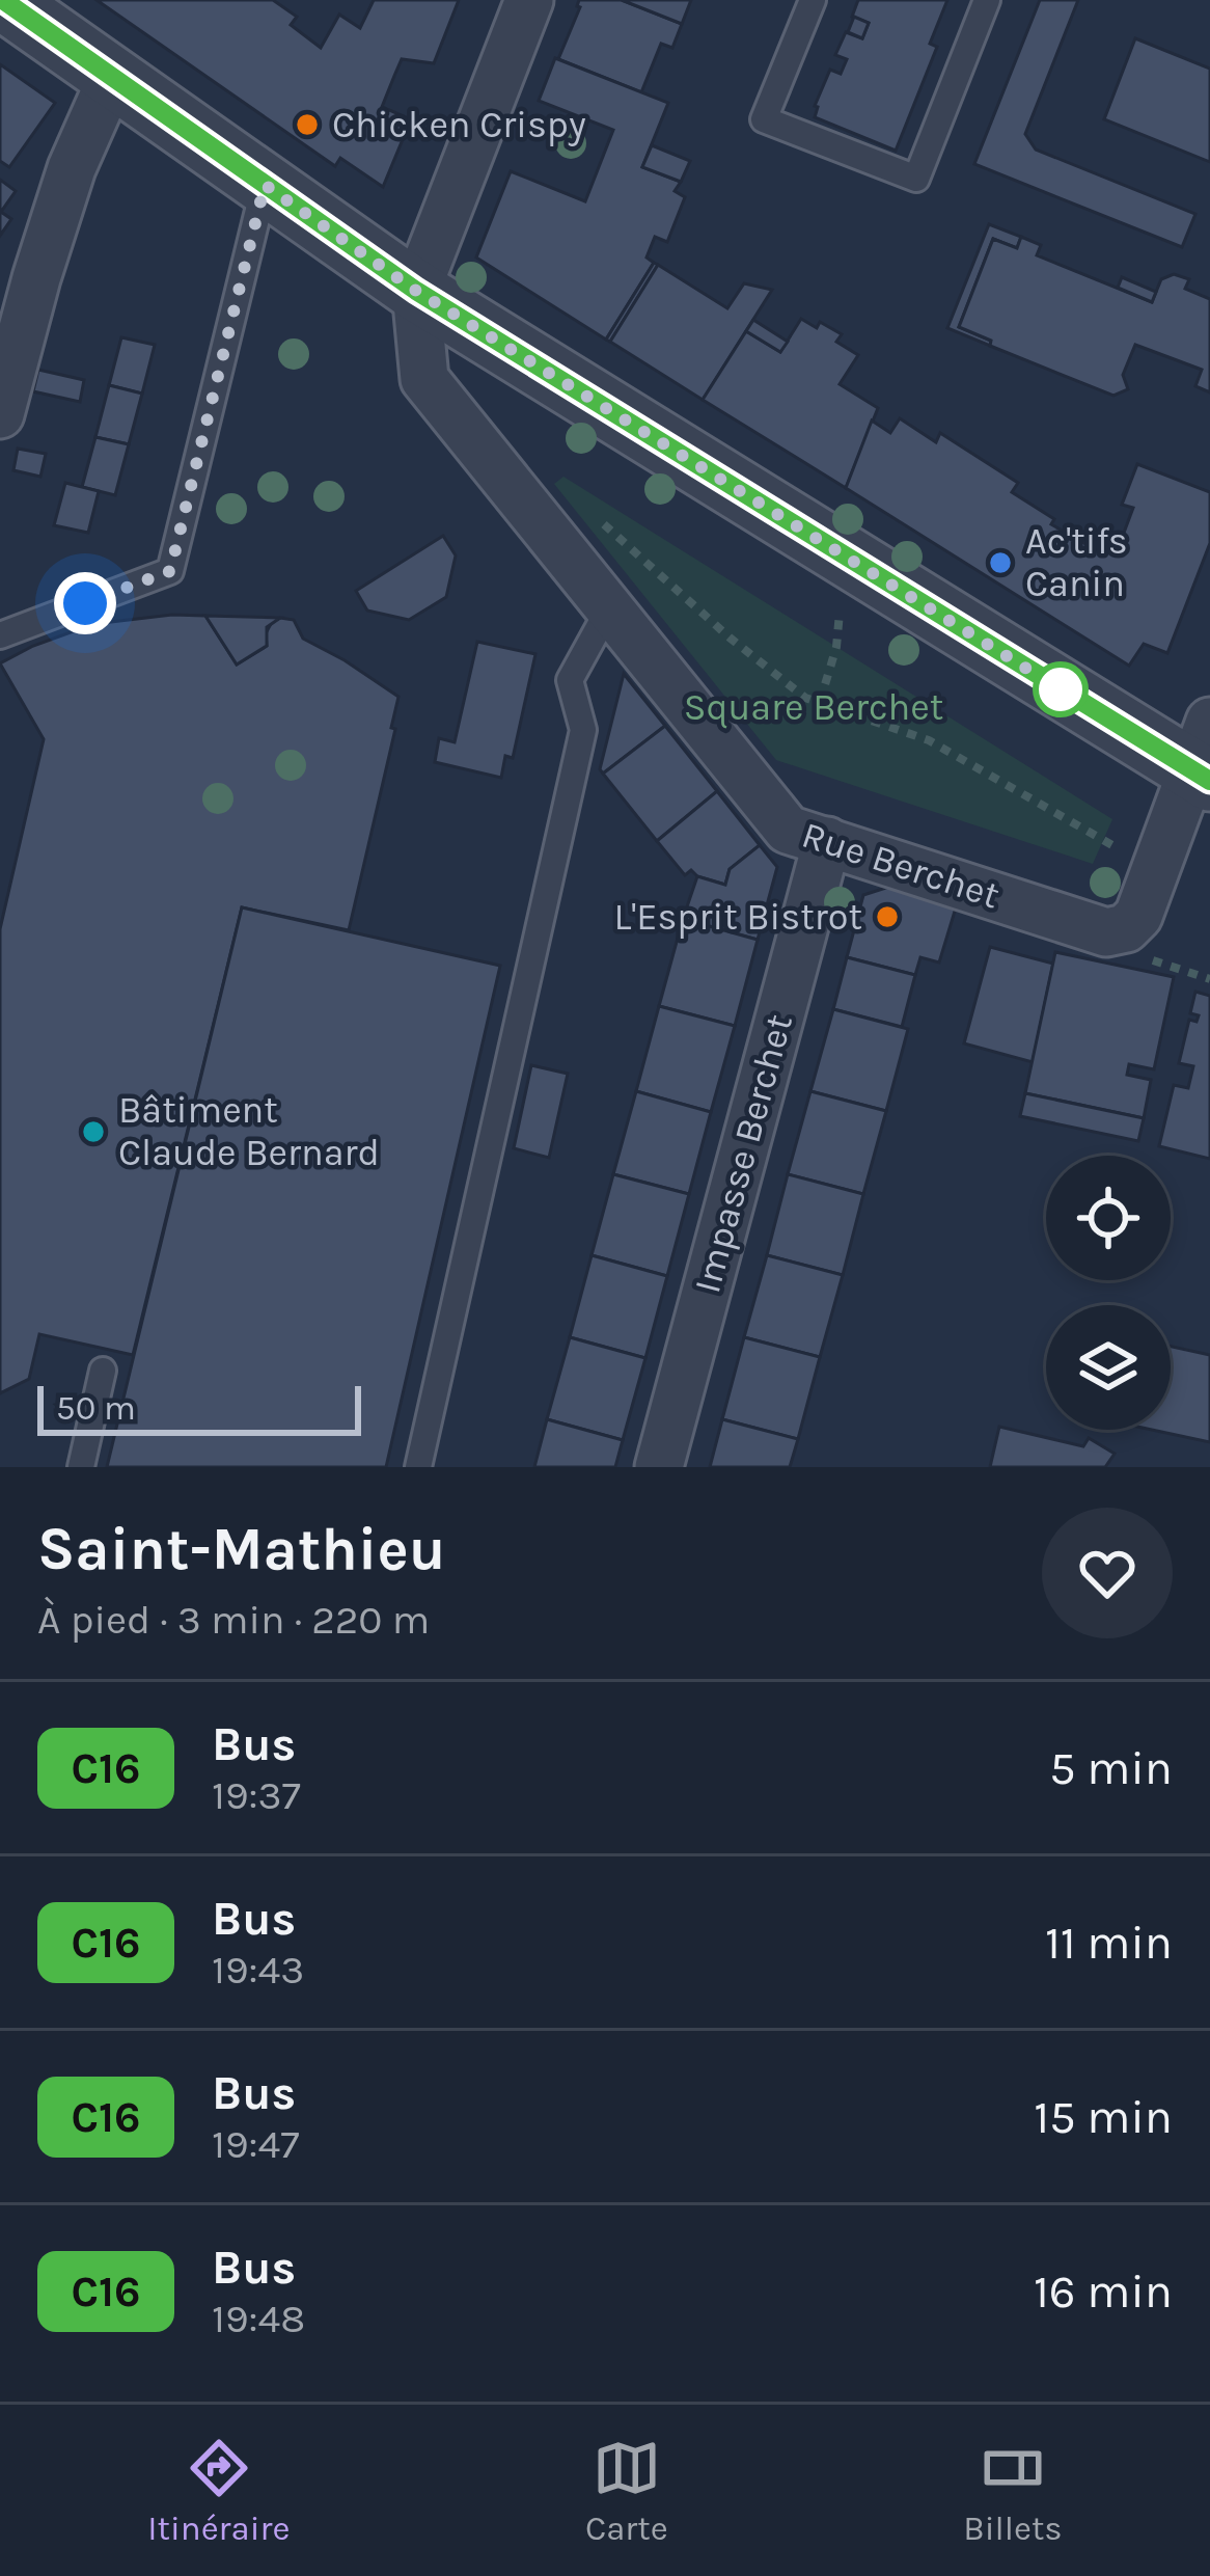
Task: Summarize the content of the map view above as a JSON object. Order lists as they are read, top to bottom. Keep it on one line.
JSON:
{"streets":{"street":["Rue Berchet","Impasse Berchet"]},"crossings":[["Rue Berchet","Impasse Berchet"]],"parks":["Square Berchet"],"places":["Chicken Crispy","Ac'tifs Canin","L'Esprit Bistrot","Bâtiment Claude Bernard"],"lines":["bus line C16"],"scale_bar":"50 m","page":{"scale":"50 m","heading":["Saint-Mathieu","À pied · 3 min · 220 m"],"list":[{"mark":"C16","name":"Bus","note":"19:37","value":"5 min"},{"mark":"C16","name":"Bus","note":"19:43","value":"11 min"},{"mark":"C16","name":"Bus","note":"19:47","value":"15 min"},{"mark":"C16","name":"Bus","note":"19:48","value":"16 min"}],"tabs":["Itinéraire","Carte","Billets"]}}
